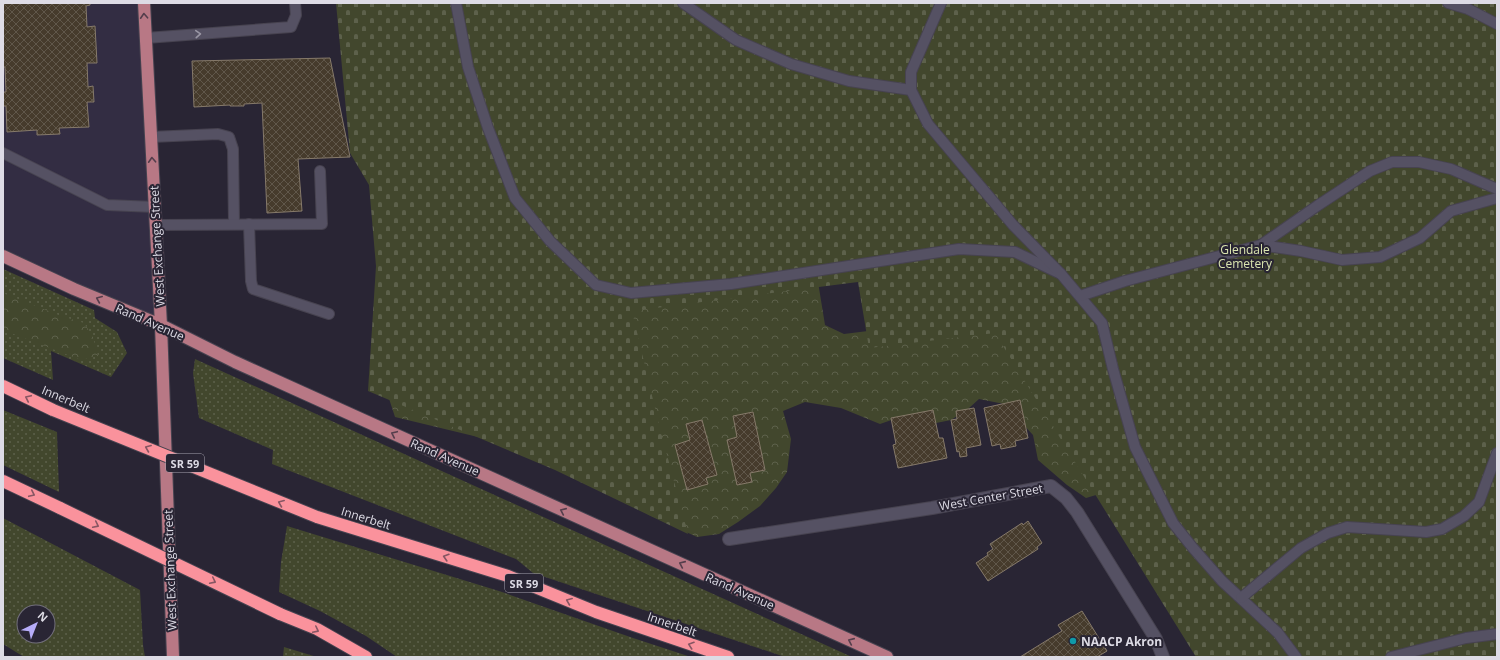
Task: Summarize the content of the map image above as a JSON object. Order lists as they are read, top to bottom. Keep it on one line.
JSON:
{"streets":{"highway":["Innerbelt","SR 59"],"main road":["West Exchange Street","Rand Avenue"],"street":["West Center Street"]},"crossings":[["West Exchange Street","Rand Avenue"]],"one_way":["Rand Avenue"],"parks":["Glendale Cemetery"],"places":["NAACP Akron"],"north":"top right"}
